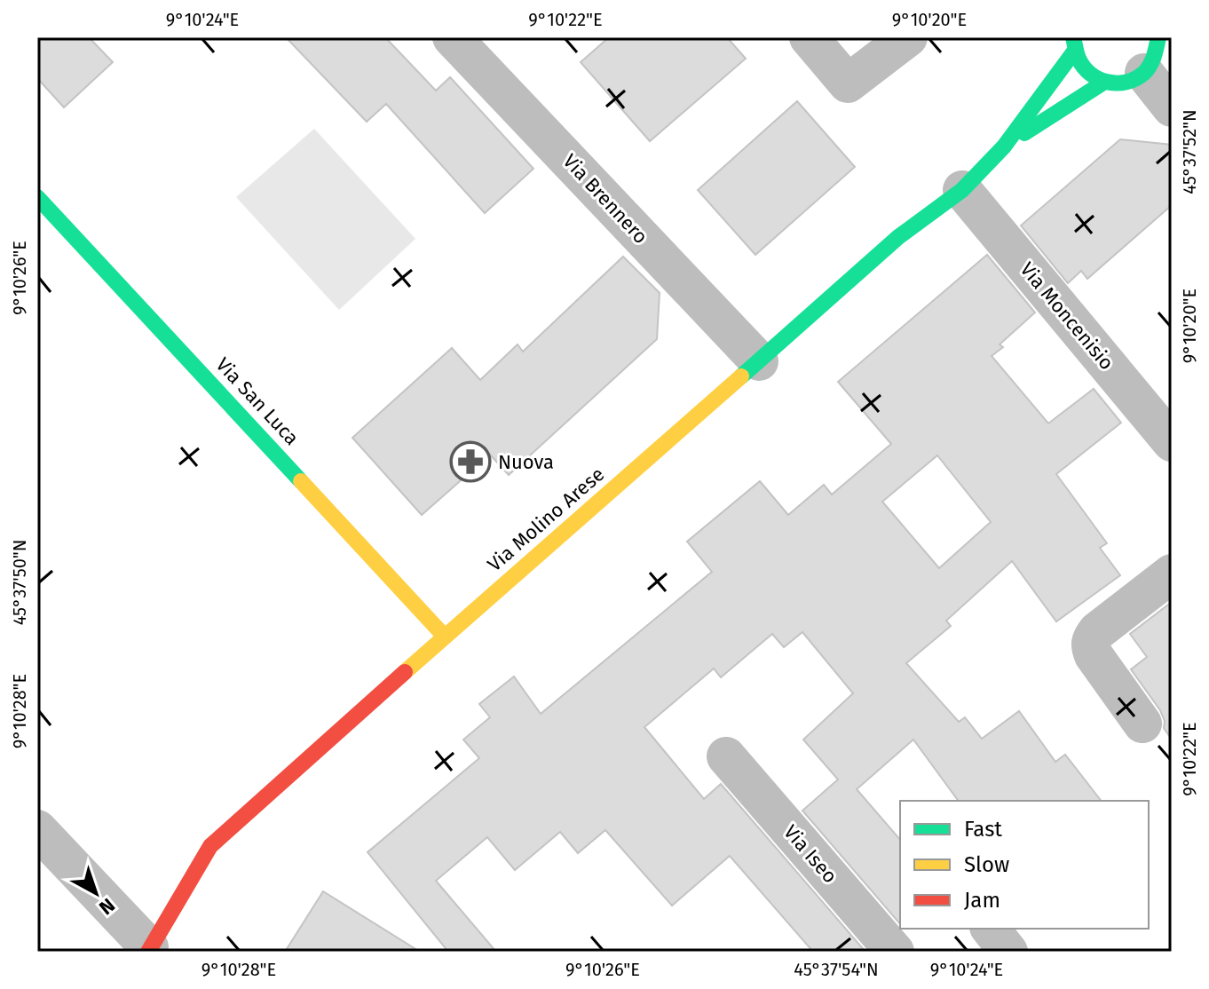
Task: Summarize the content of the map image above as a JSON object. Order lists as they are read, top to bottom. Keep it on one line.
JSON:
{"streets":{"street":["Via Brennero","Via Moncenisio","Via San Luca","Via Molino Arese","Via Iseo"]},"crossings":[["Via Brennero","Via Molino Arese"],["Via Moncenisio","Via Molino Arese"],["Via San Luca","Via Molino Arese"]],"places":{"pharmacy":["Nuova"]},"legend":["Fast","Slow","Jam"],"north":"bottom right","coordinates":["9°10'24\"E","9°10'22\"E","9°10'20\"E","45°37'52\"N","9°10'26\"E","45°37'50\"N","9°10'28\"E","45°37'54\"N"]}
